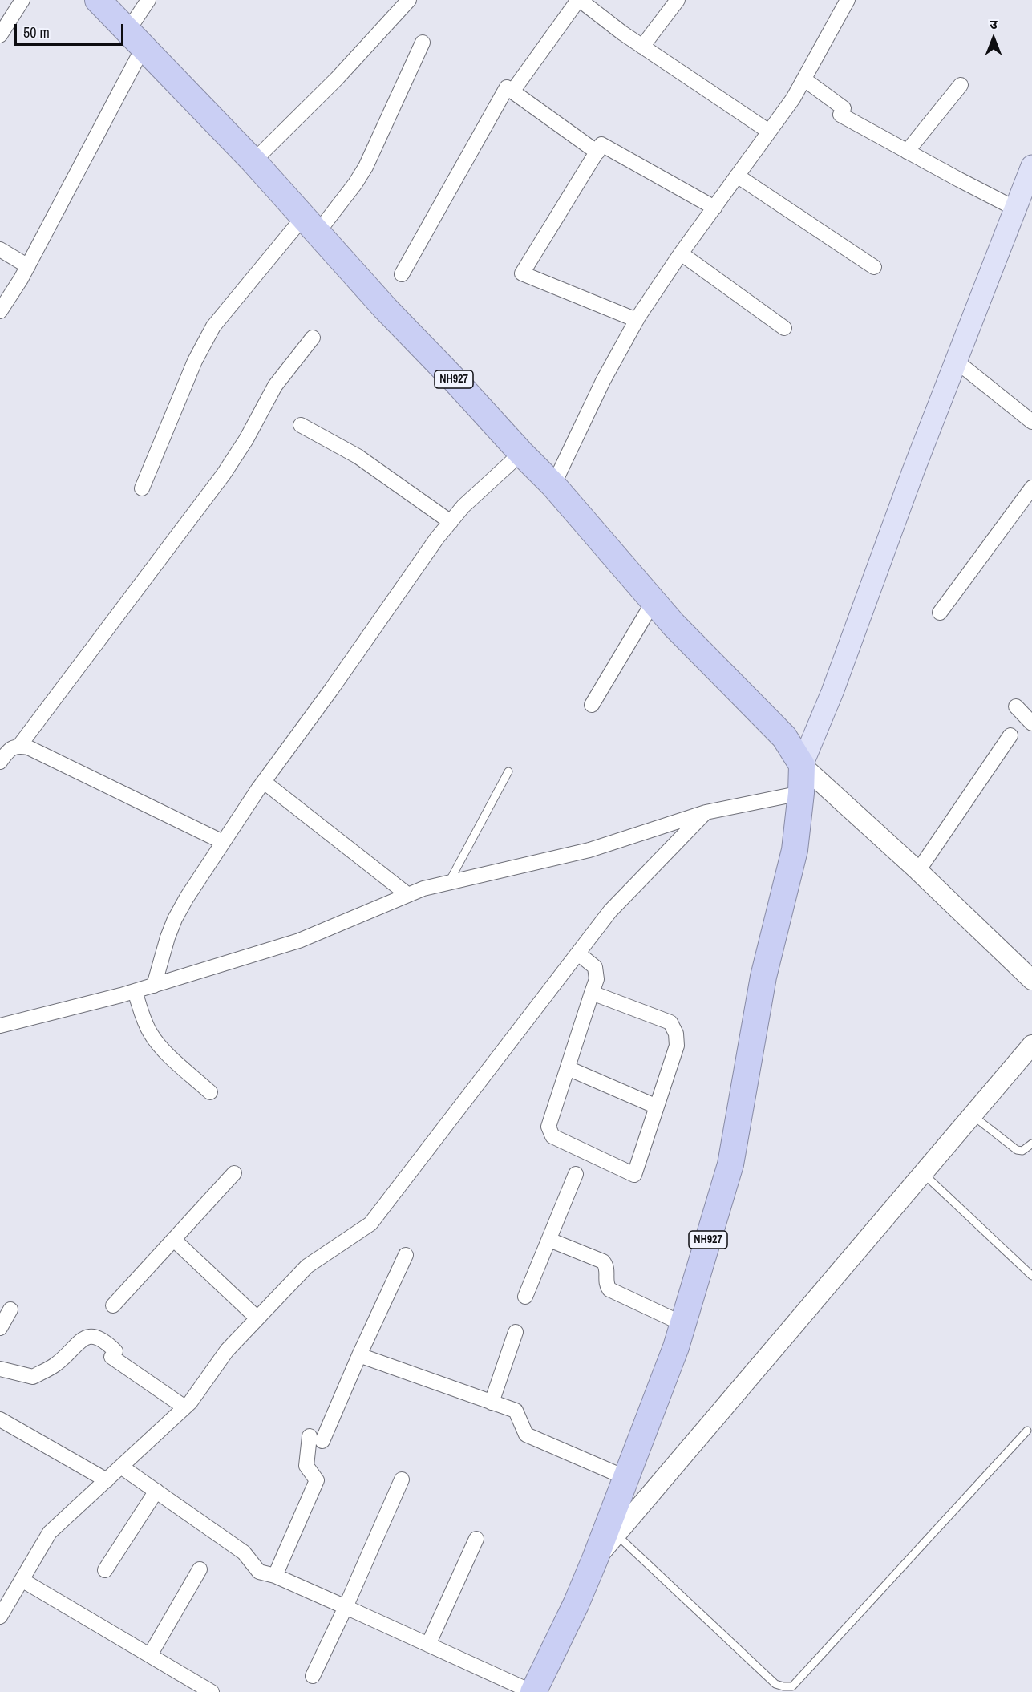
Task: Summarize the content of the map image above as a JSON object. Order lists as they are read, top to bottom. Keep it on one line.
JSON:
{"streets":{"highway":["NH927"]},"scale_bar":"50 m","north":"top"}
